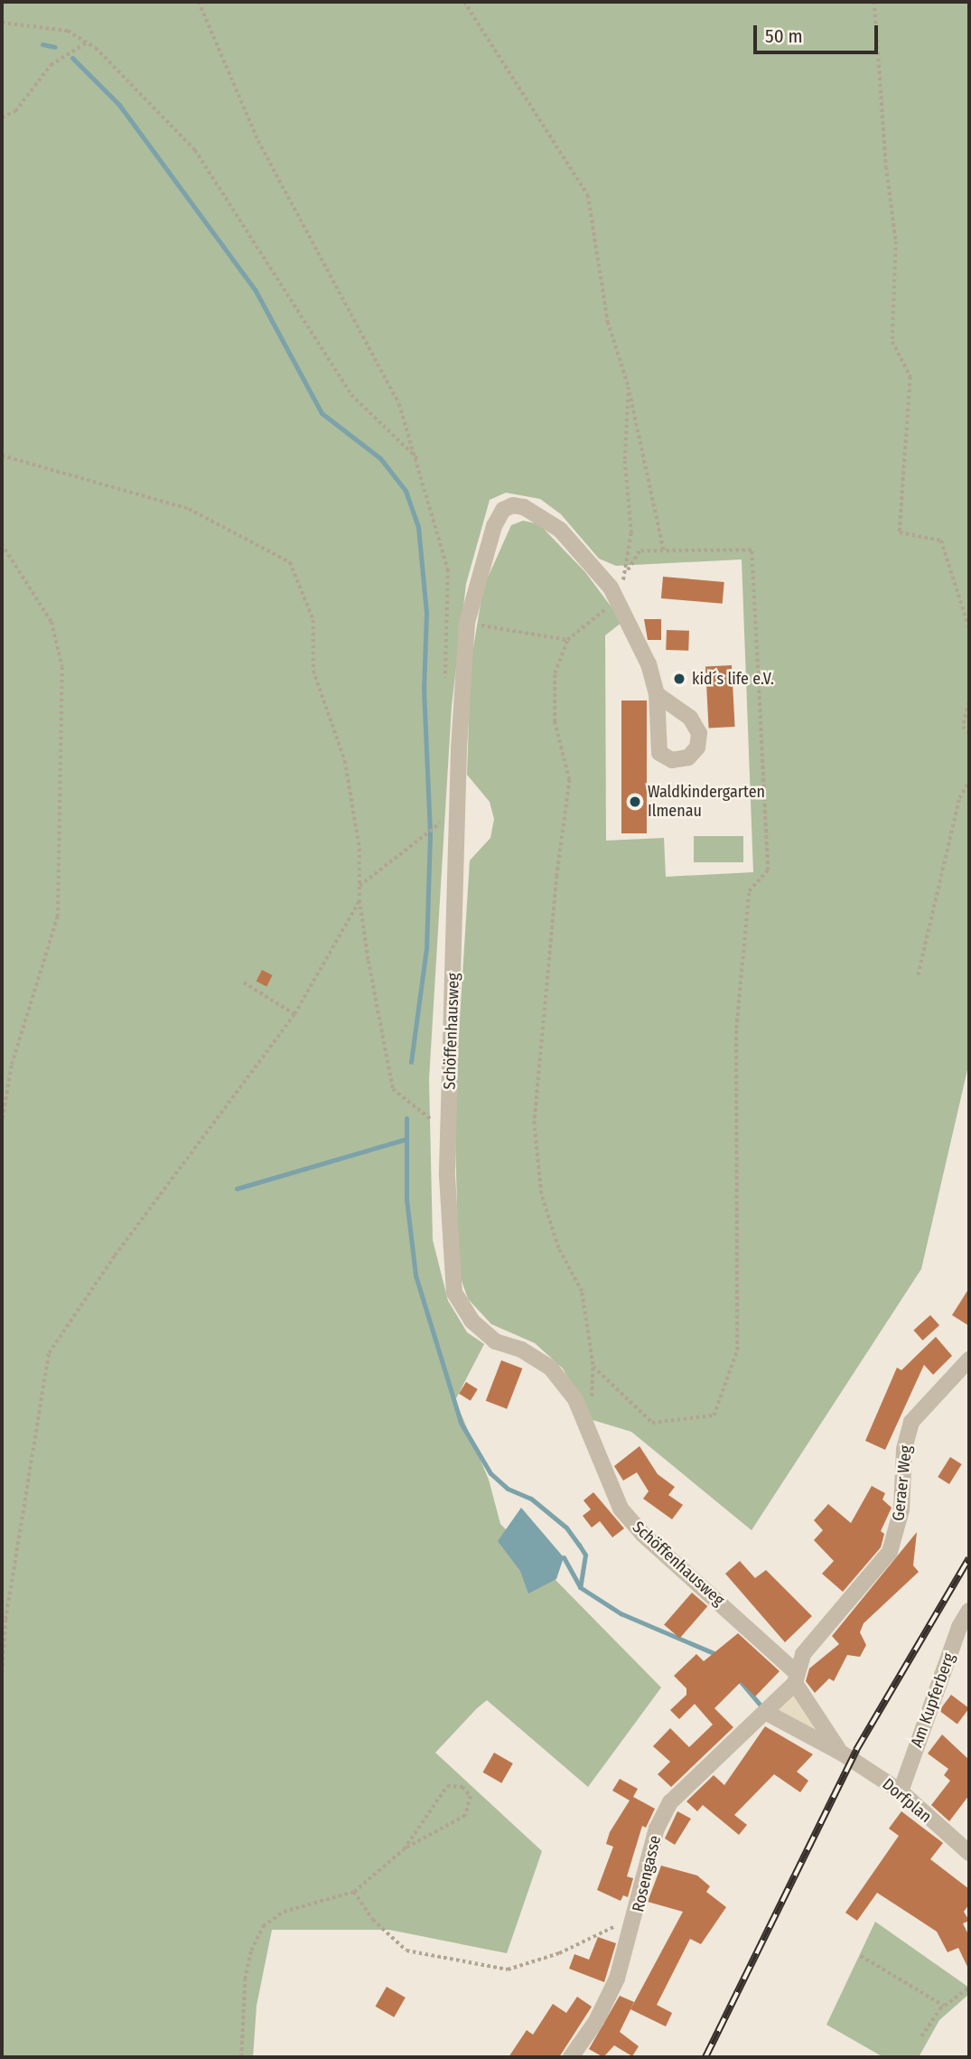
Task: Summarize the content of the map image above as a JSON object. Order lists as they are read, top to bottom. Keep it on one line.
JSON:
{"streets":{"street":["Schöffenhausweg","Geraer Weg","Am Kupferberg","Dorfplan","Rosengasse"]},"crossings":[["Schöffenhausweg","Geraer Weg"],["Schöffenhausweg","Dorfplan"],["Geraer Weg","Dorfplan"],["Am Kupferberg","Dorfplan"],["Dorfplan","Rosengasse"]],"places":["kid´s life e.V.","Waldkindergarten Ilmenau"],"scale_bar":"50 m"}
